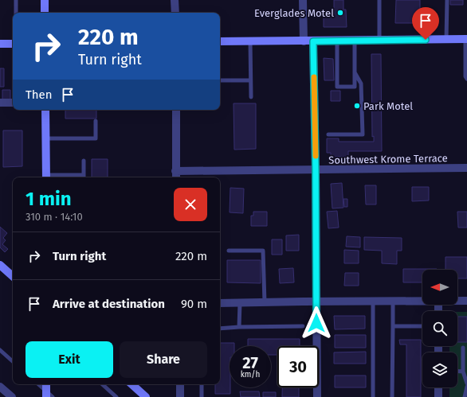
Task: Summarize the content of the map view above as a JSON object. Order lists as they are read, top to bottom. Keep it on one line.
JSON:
{"streets":{"street":["Southwest Krome Terrace"]},"places":["Everglades Motel","Park Motel"],"north":"left","page":{"turn":["220 m","Turn right"],"then":"Then","heading":["1 min","310 m · 14:10"],"list":[{"name":"Turn right","value":"220 m"},{"name":"Arrive at destination","value":"90 m"}],"buttons":["Exit","Share"],"speed":"27 km/h","limit":"30"}}
